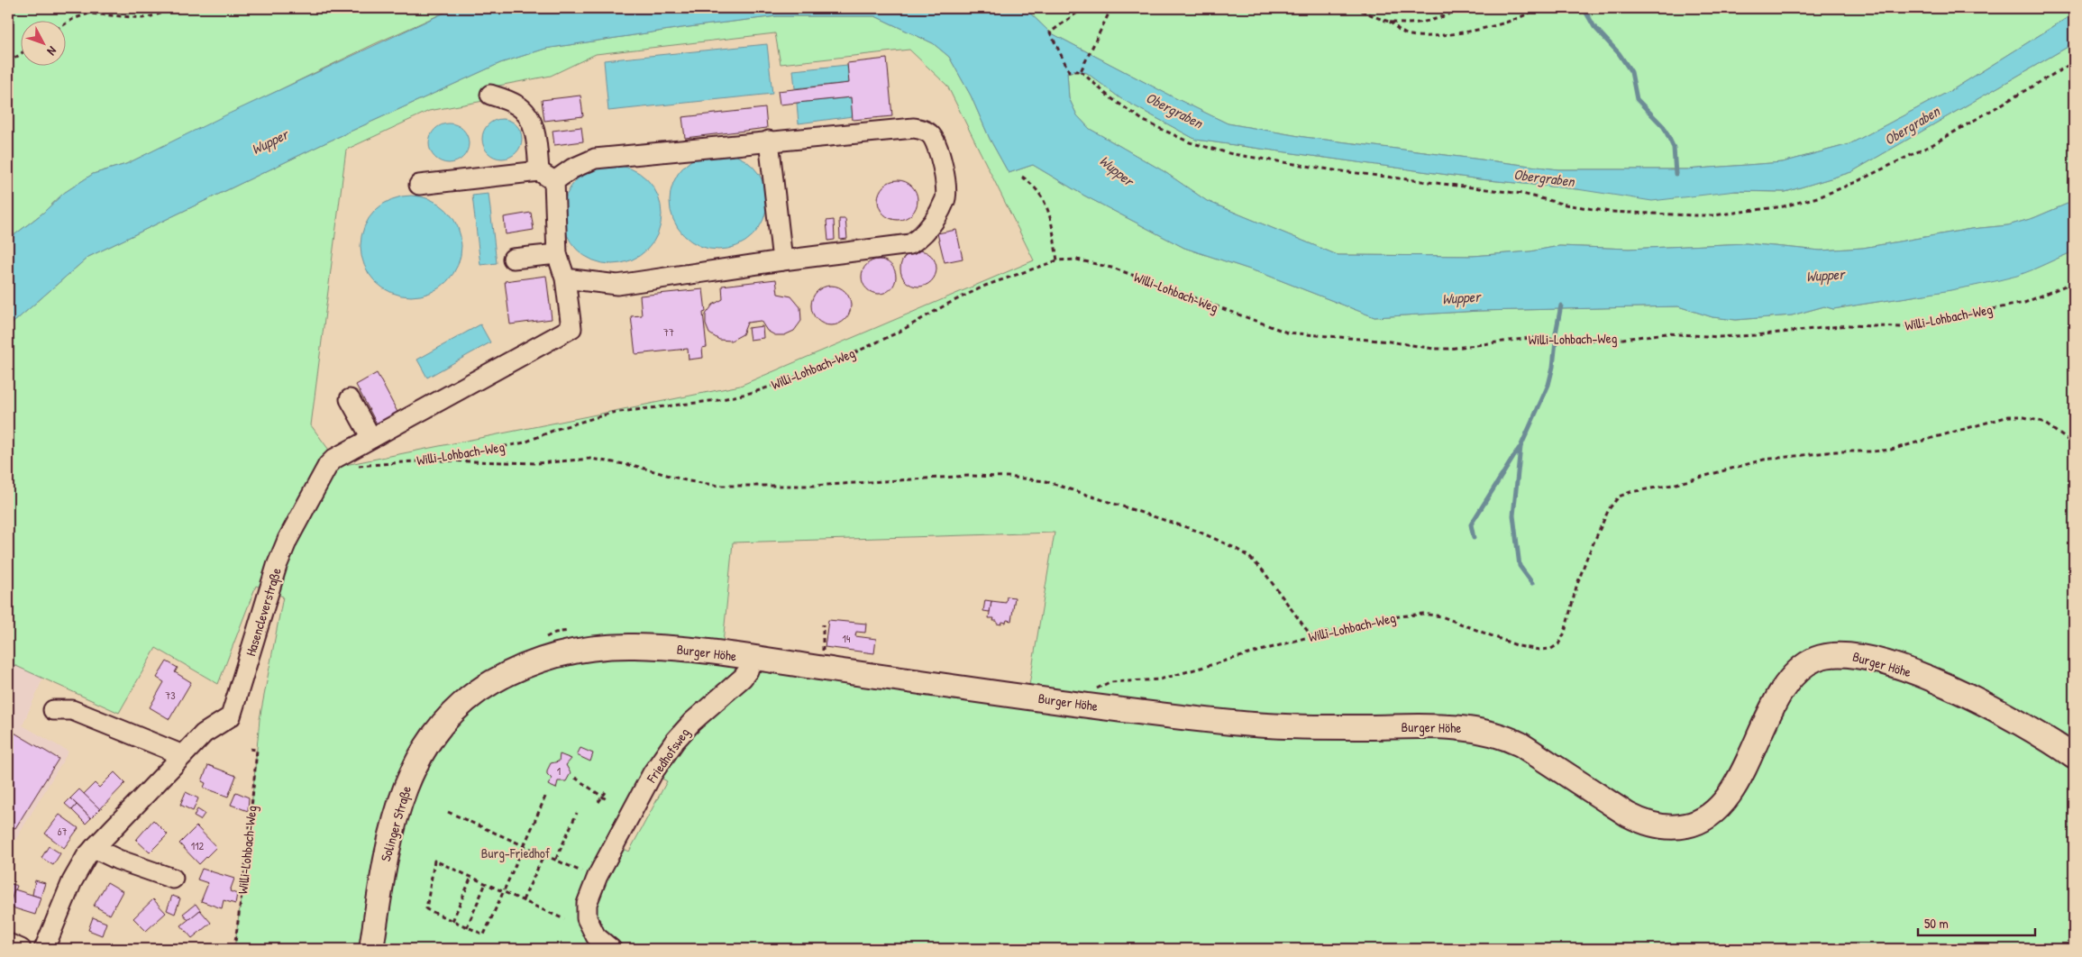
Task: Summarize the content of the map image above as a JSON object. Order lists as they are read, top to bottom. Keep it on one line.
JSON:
{"streets":{"main road":["Burger Höhe","Solinger Straße"],"street":["Hasencleverstraße","Friedhofsweg"],"path":["Willi-Lohbach-Weg"]},"crossings":[["Willi-Lohbach-Weg","Burger Höhe"],["Burger Höhe","Friedhofsweg"],["Burger Höhe","Solinger Straße"]],"water":["Obergraben","Wupper"],"parks":["Burg-Friedhof"],"house_numbers":["77","14","73","1","67","112"],"scale_bar":"50 m","north":"bottom right"}
